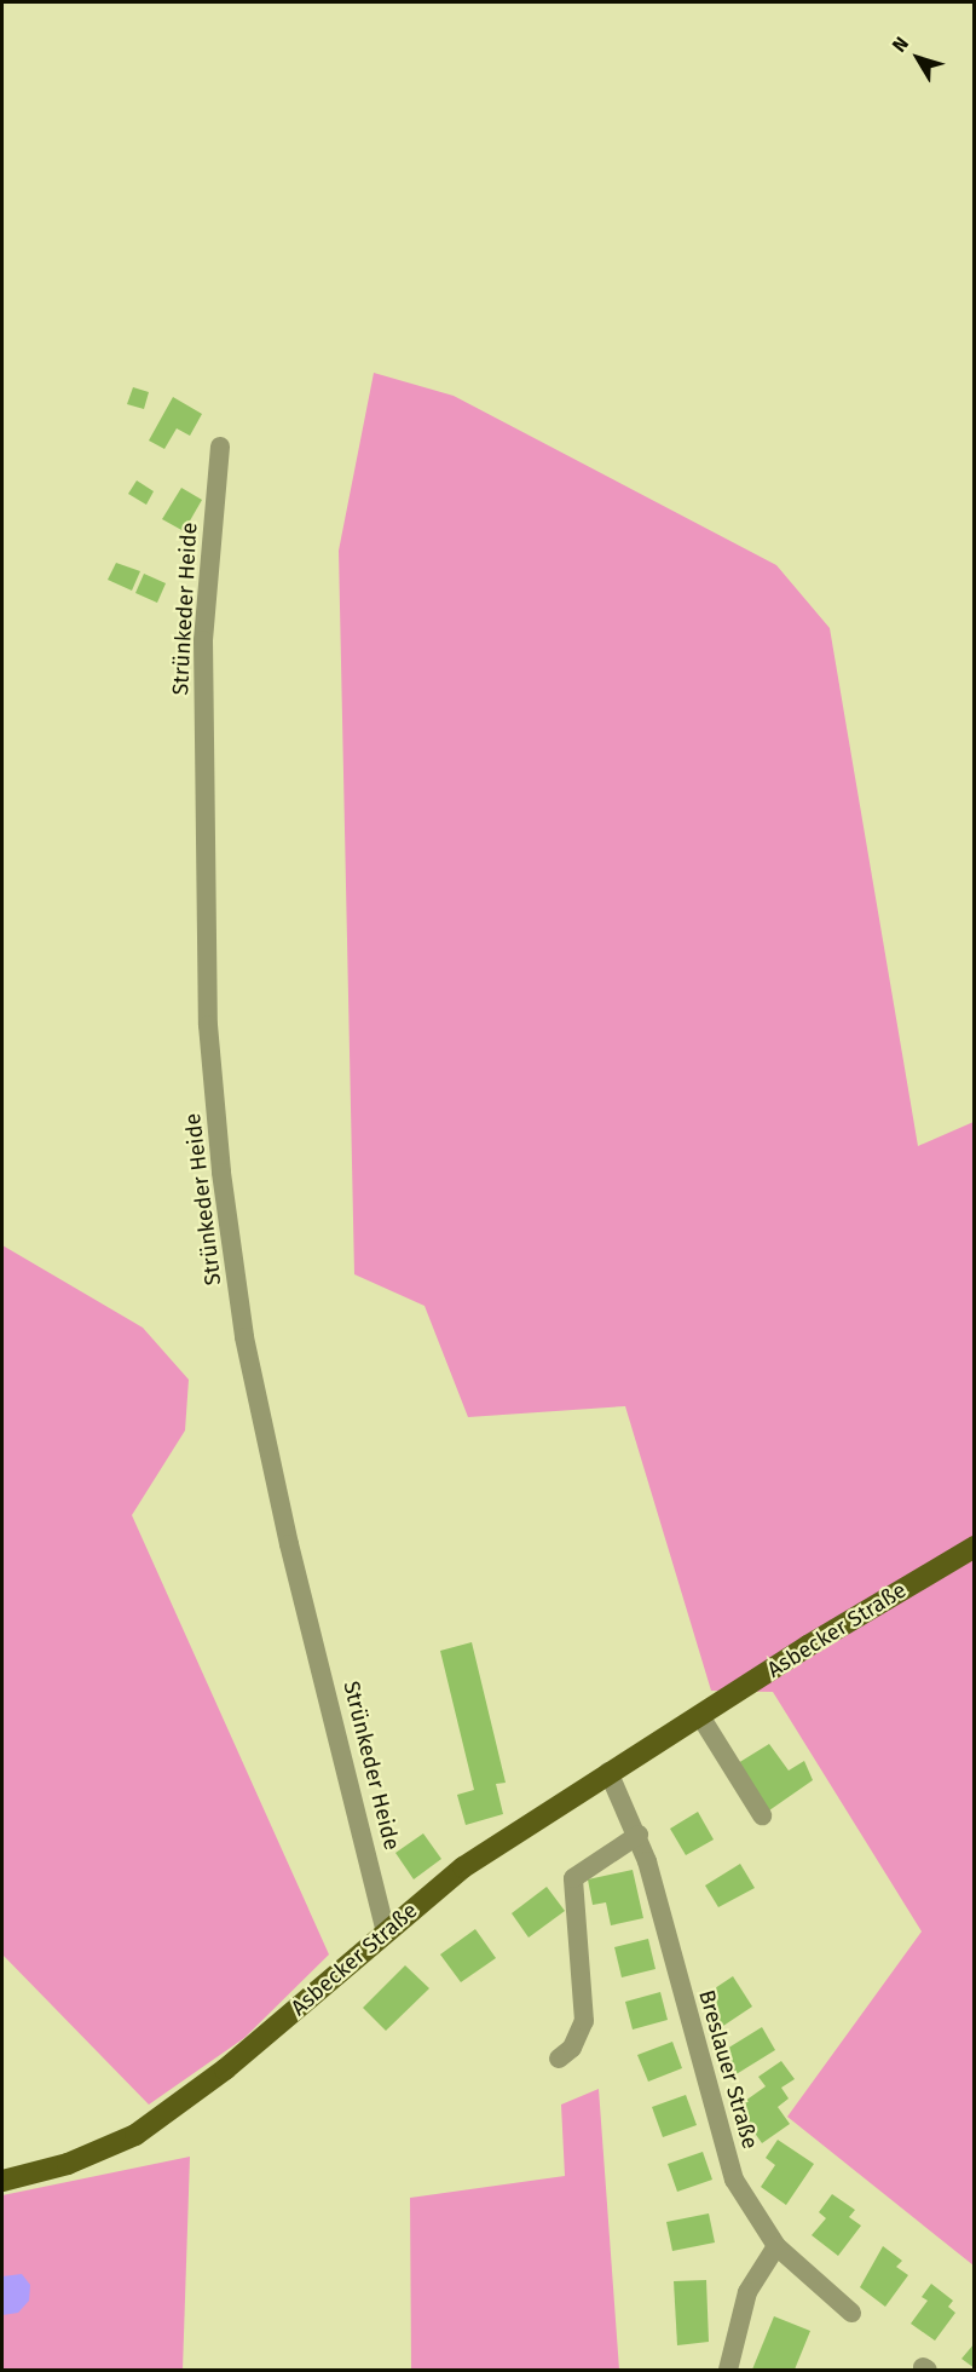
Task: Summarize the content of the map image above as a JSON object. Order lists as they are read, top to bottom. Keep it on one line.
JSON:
{"streets":{"main road":["Asbecker Straße"],"street":["Strünkeder Heide","Breslauer Straße"]},"crossings":[["Strünkeder Heide","Asbecker Straße"],["Asbecker Straße","Breslauer Straße"]],"north":"top left"}
